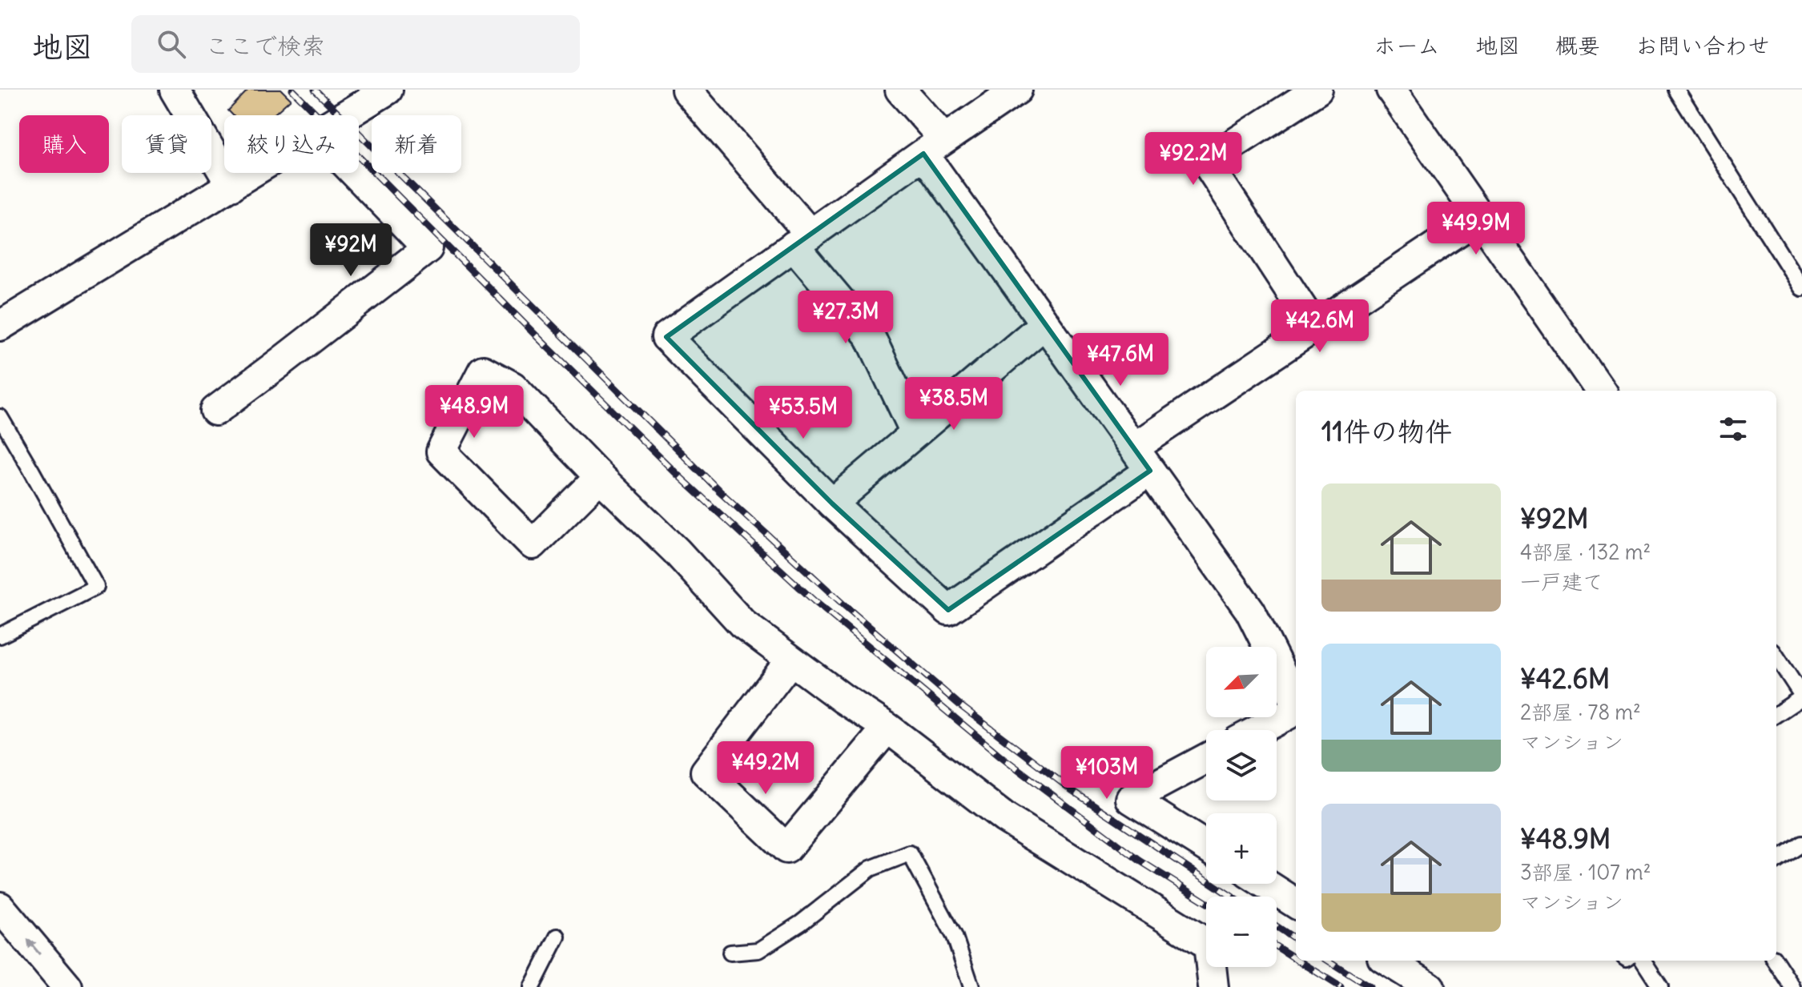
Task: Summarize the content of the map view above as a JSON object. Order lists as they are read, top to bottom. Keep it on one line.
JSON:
{"north":"bottom left","page":{"header":"地図","search":"ここで検索","nav":["ホーム","地図","概要","お問い合わせ"],"chip":["購入","賃貸","絞り込み","新着"],"price":["¥92.2M","¥49.9M","¥92M","¥27.3M","¥42.6M","¥47.6M","¥38.5M","¥48.9M","¥53.5M","¥49.2M","¥103M"],"heading":"11件の物件","list":[{"name":"¥92M","note":"4部屋 · 132 m² · 一戸建て"},{"name":"¥42.6M","note":"2部屋 · 78 m² · マンション"},{"name":"¥48.9M","note":"3部屋 · 107 m² · マンション"}],"map_buttons":["+","−"]}}
